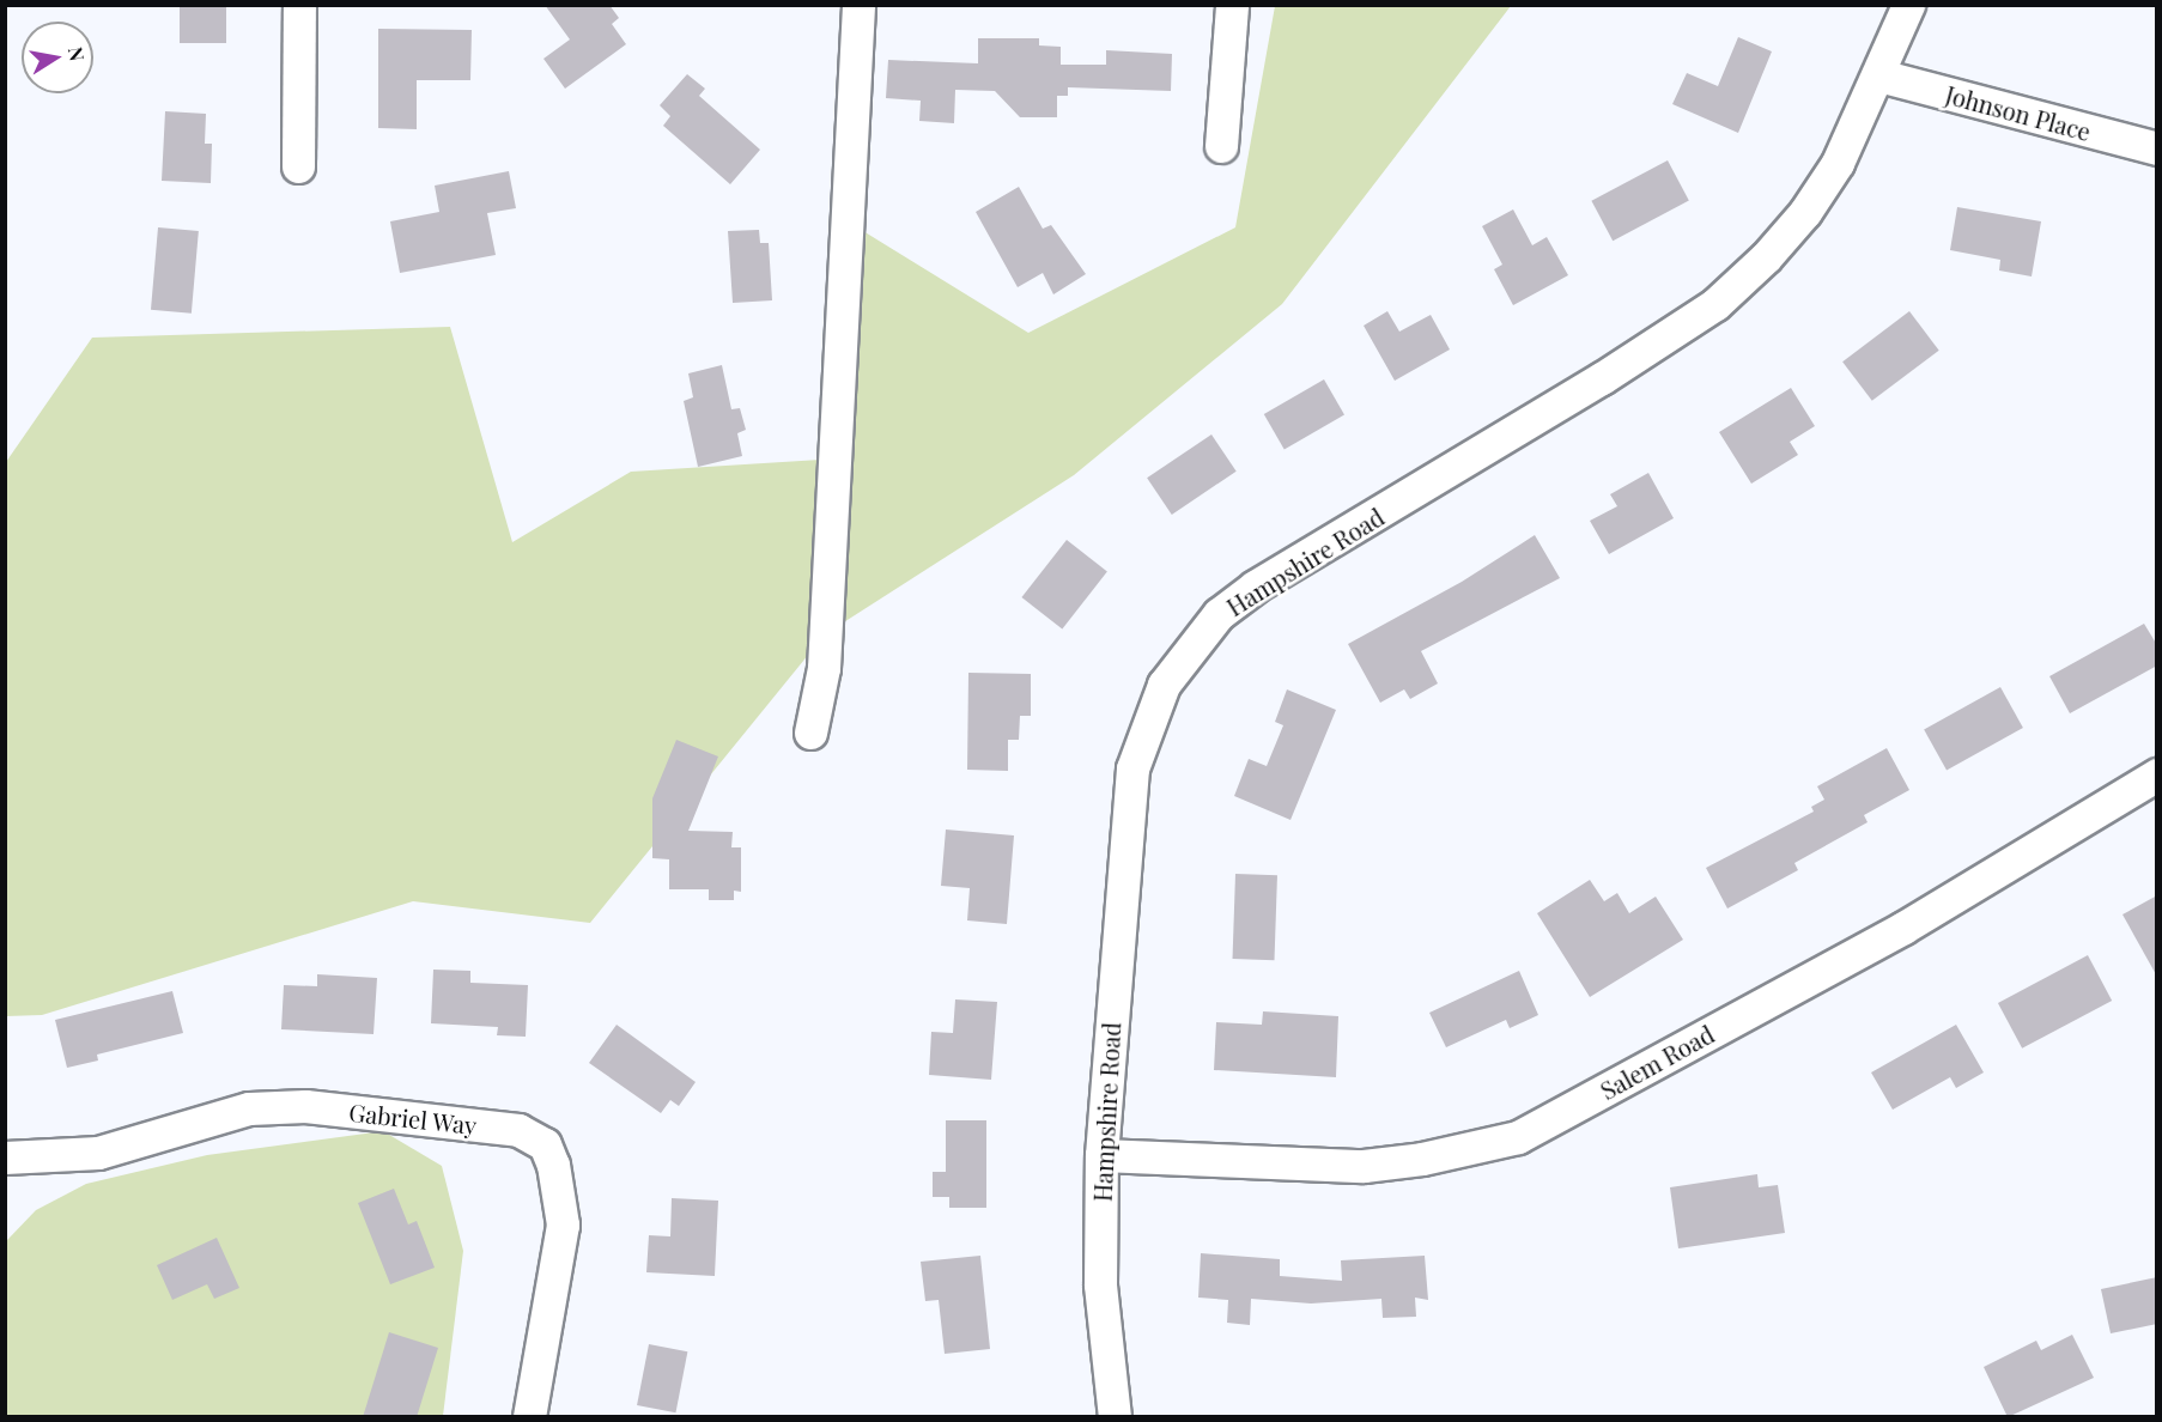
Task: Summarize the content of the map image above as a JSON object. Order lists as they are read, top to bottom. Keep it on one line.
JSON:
{"streets":{"street":["Johnson Place","Hampshire Road","Salem Road","Gabriel Way"]},"crossings":[["Johnson Place","Hampshire Road"],["Hampshire Road","Salem Road"]],"north":"right"}
